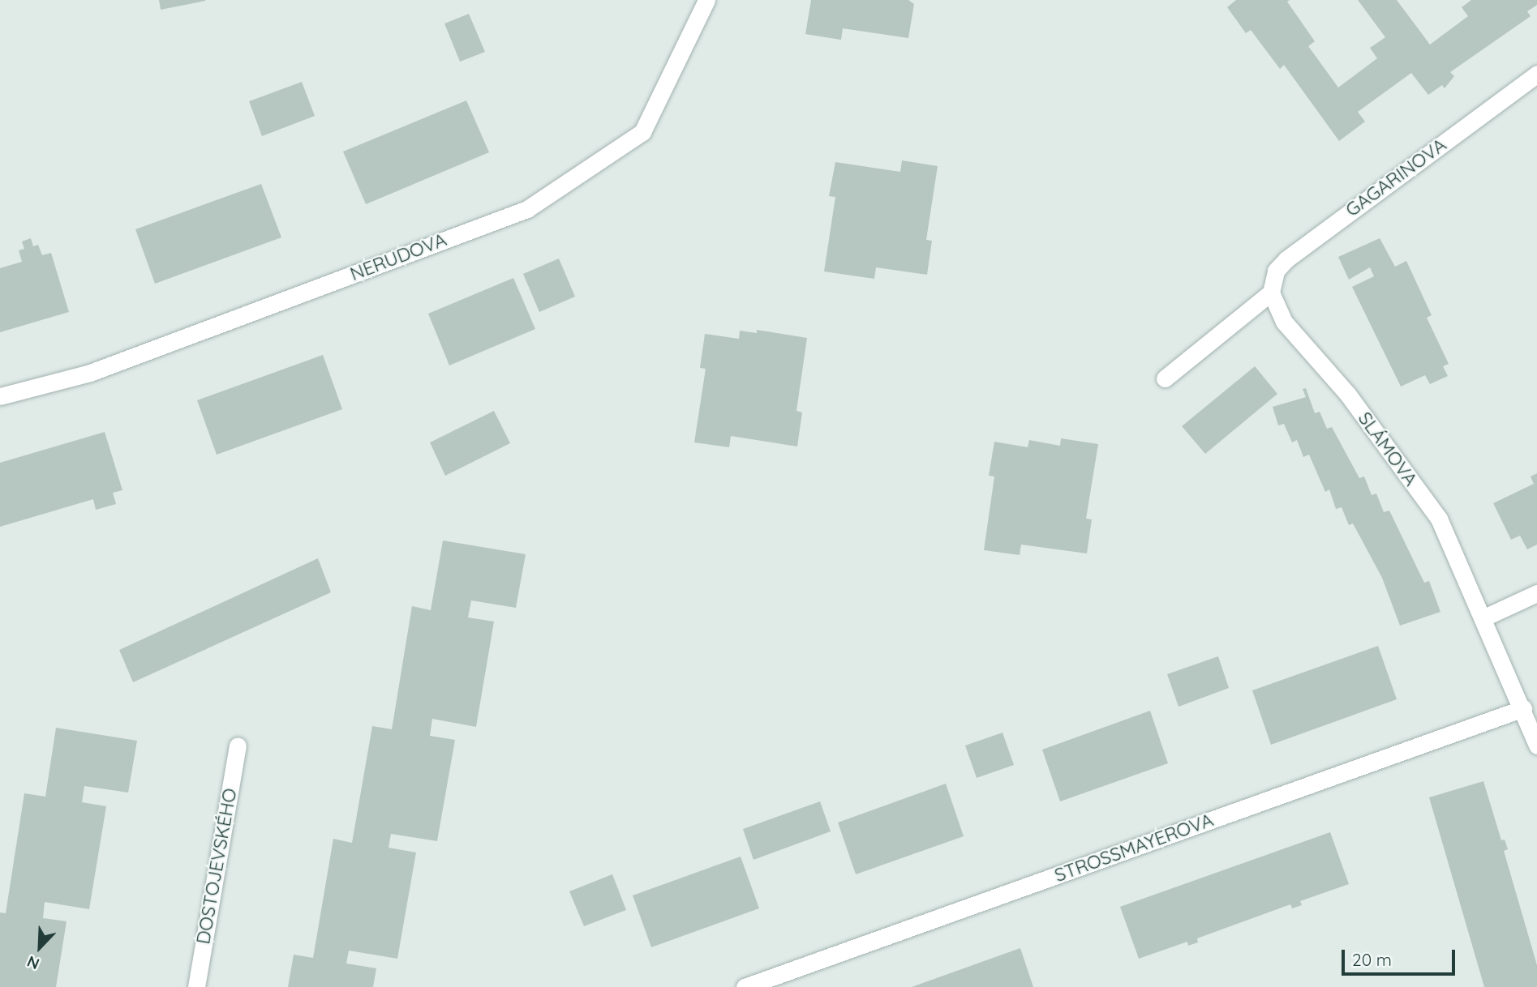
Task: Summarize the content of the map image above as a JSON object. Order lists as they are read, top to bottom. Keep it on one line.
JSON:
{"streets":{"street":["GAGARINOVA","NERUDOVA","SLÁMOVA","STROSSMAYEROVA","DOSTOJEVSKÉHO"]},"crossings":[["GAGARINOVA","SLÁMOVA"],["SLÁMOVA","STROSSMAYEROVA"]],"scale_bar":"20 m","north":"bottom left"}
